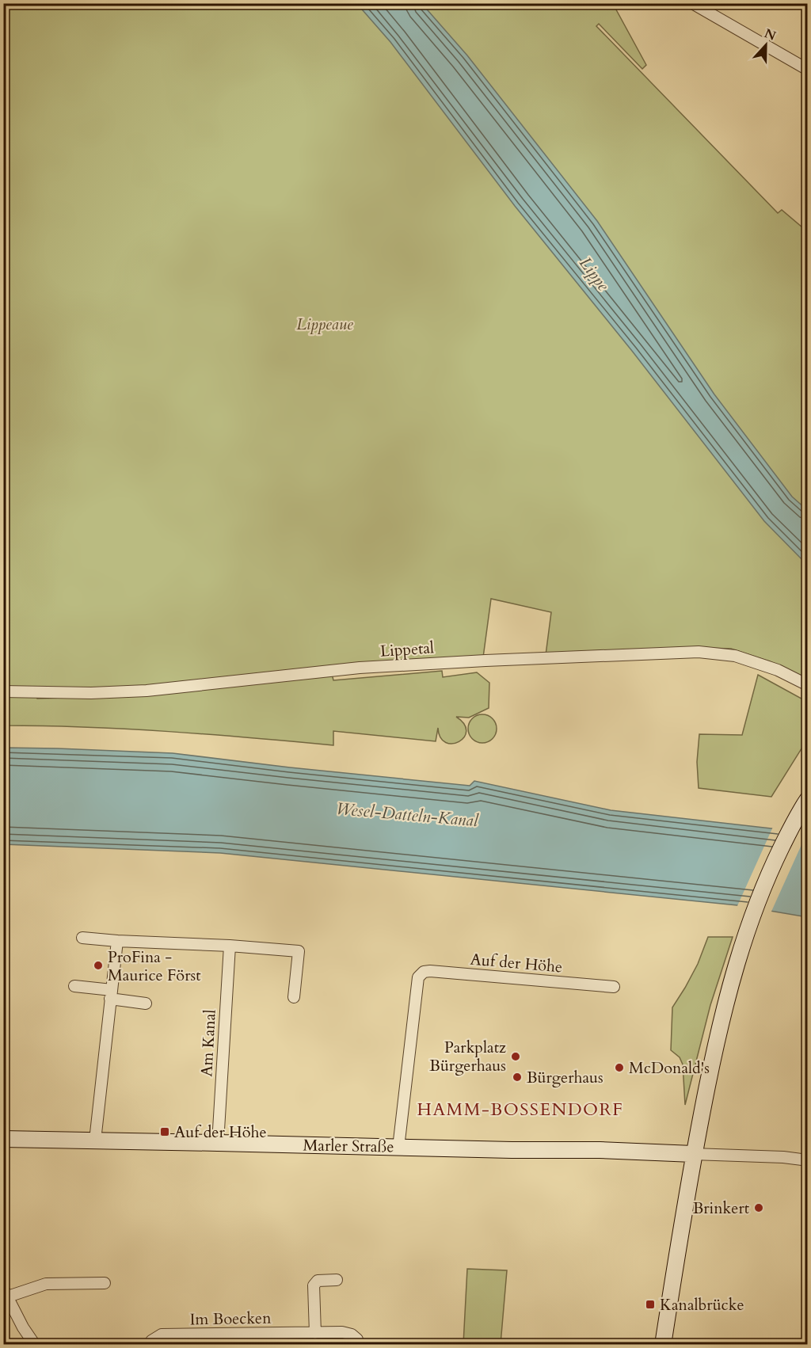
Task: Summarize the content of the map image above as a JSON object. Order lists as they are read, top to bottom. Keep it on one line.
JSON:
{"streets":{"main road":["Marler Straße"],"street":["Lippetal","Auf der Höhe","Am Kanal","Im Boecken"]},"crossings":[["Auf der Höhe","Marler Straße"],["Am Kanal","Marler Straße"]],"districts":["HAMM-BOSSENDORF"],"water":["Lippe","Wesel-Datteln-Kanal"],"parks":["Lippeaue"],"places":{"other":["ProFina - Maurice Först","Parkplatz Bürgerhaus","McDonald's","Bürgerhaus","Brinkert"],"transit":["Auf der Höhe","Kanalbrücke"]},"north":"top"}
